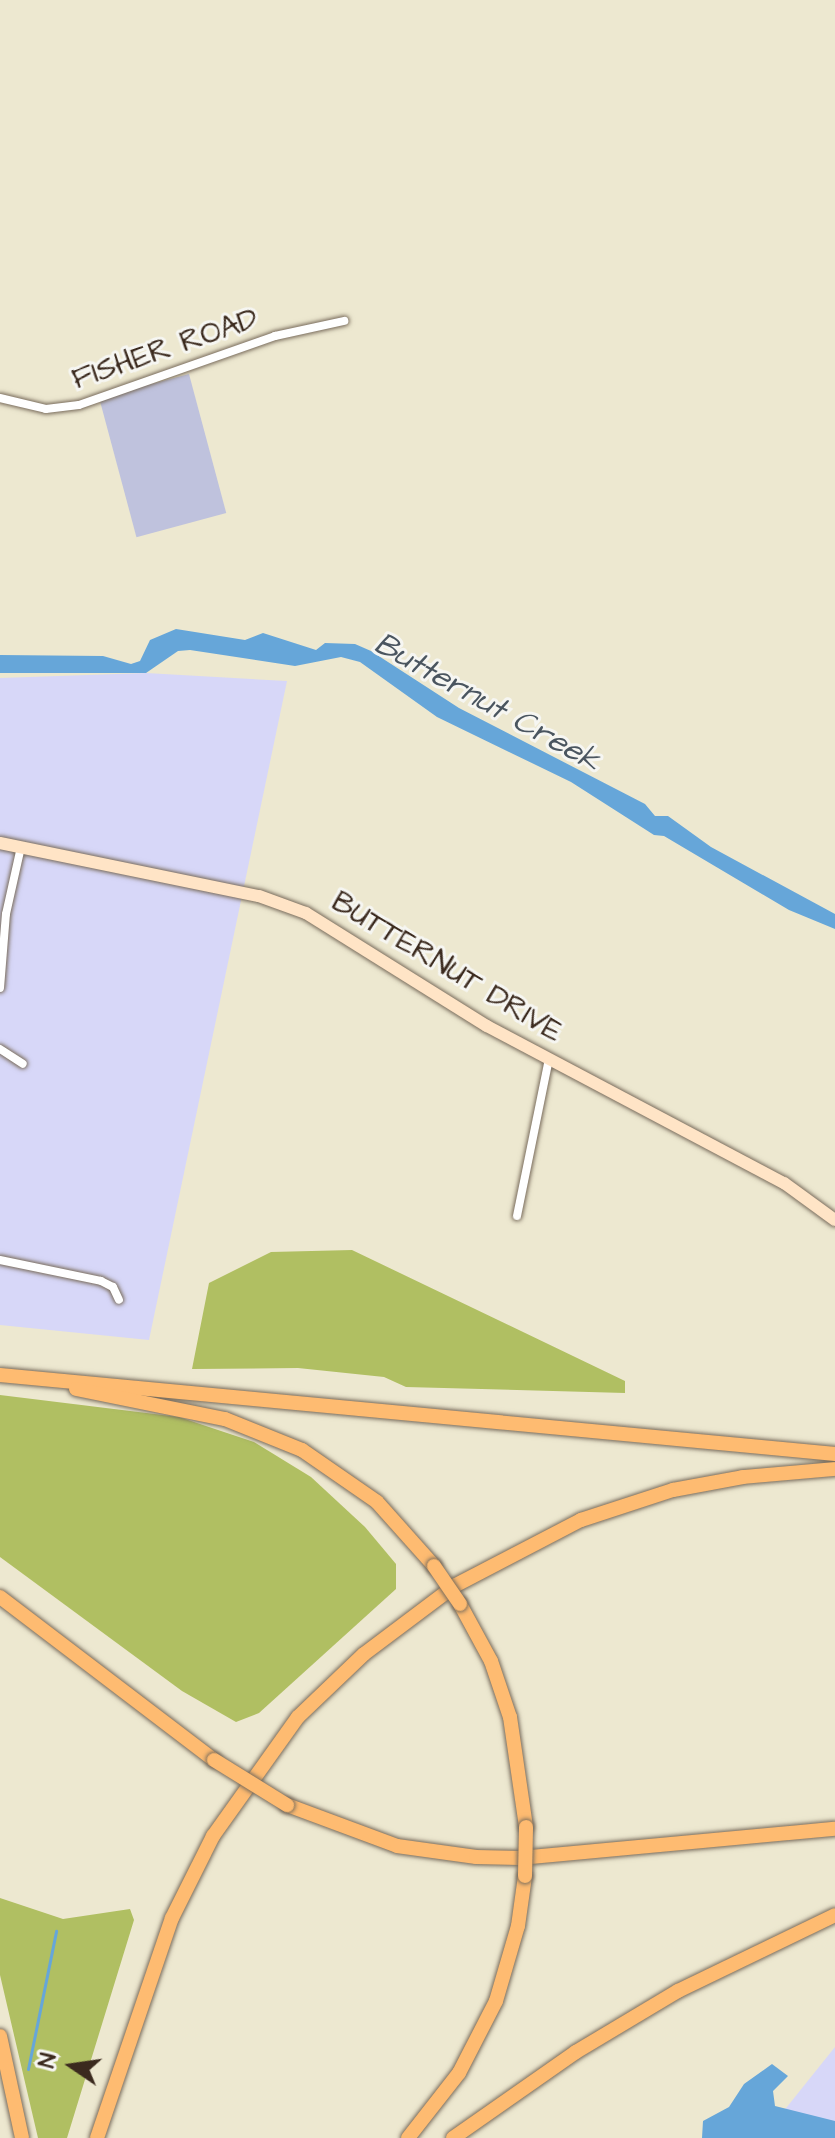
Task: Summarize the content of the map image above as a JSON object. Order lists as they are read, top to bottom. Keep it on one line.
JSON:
{"streets":{"street":["FISHER ROAD","BUTTERNUT DRIVE"]},"water":["Butternut Creek"],"north":"left"}
